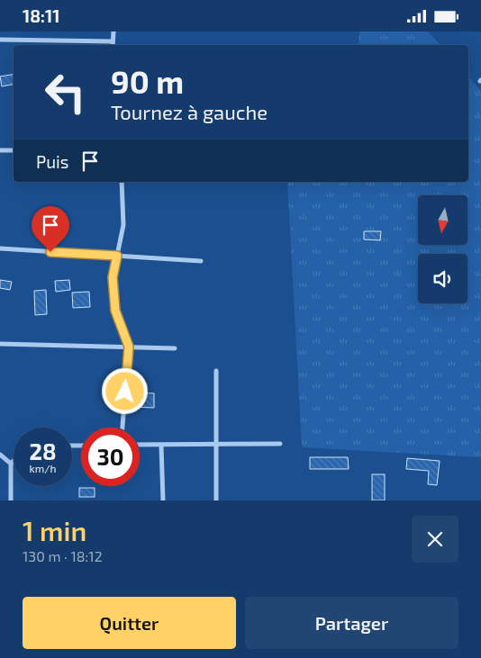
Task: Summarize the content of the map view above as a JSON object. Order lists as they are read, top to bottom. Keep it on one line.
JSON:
{"north":"bottom","page":{"status":"18:11","turn":["90 m","Tournez à gauche"],"then":"Puis","speed":"28 km/h","limit":"30","heading":["1 min","130 m · 18:12"],"buttons":["Quitter","Partager"]}}
